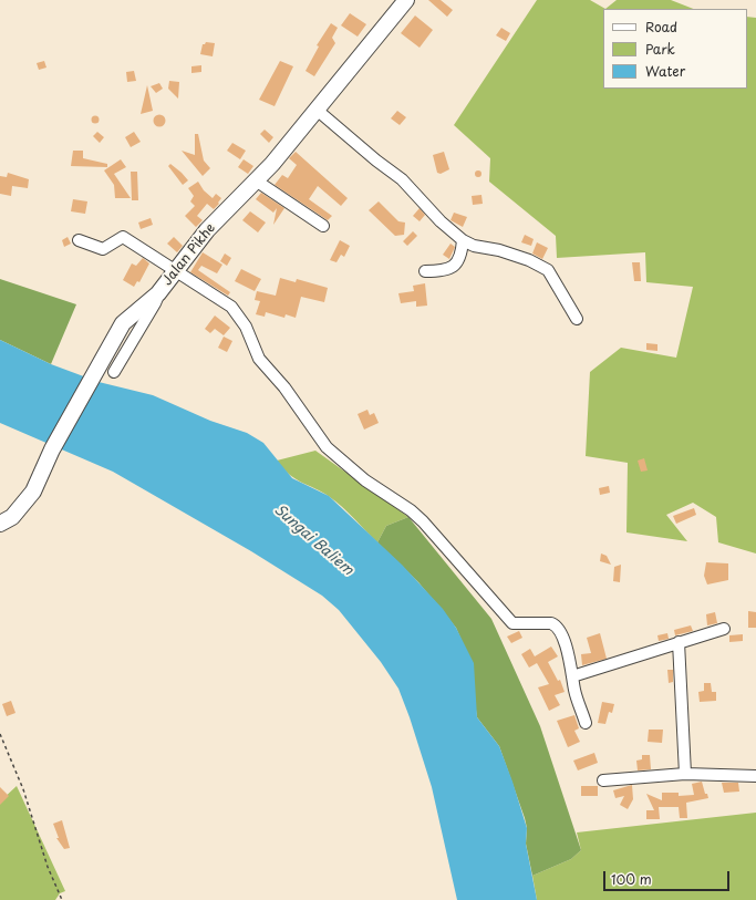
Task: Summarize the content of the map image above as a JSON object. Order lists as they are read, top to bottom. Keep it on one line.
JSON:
{"streets":{"highway":["Jalan Pikhe"]},"water":["Sungai Baliem"],"legend":["Road","Park","Water"],"scale_bar":"100 m"}
